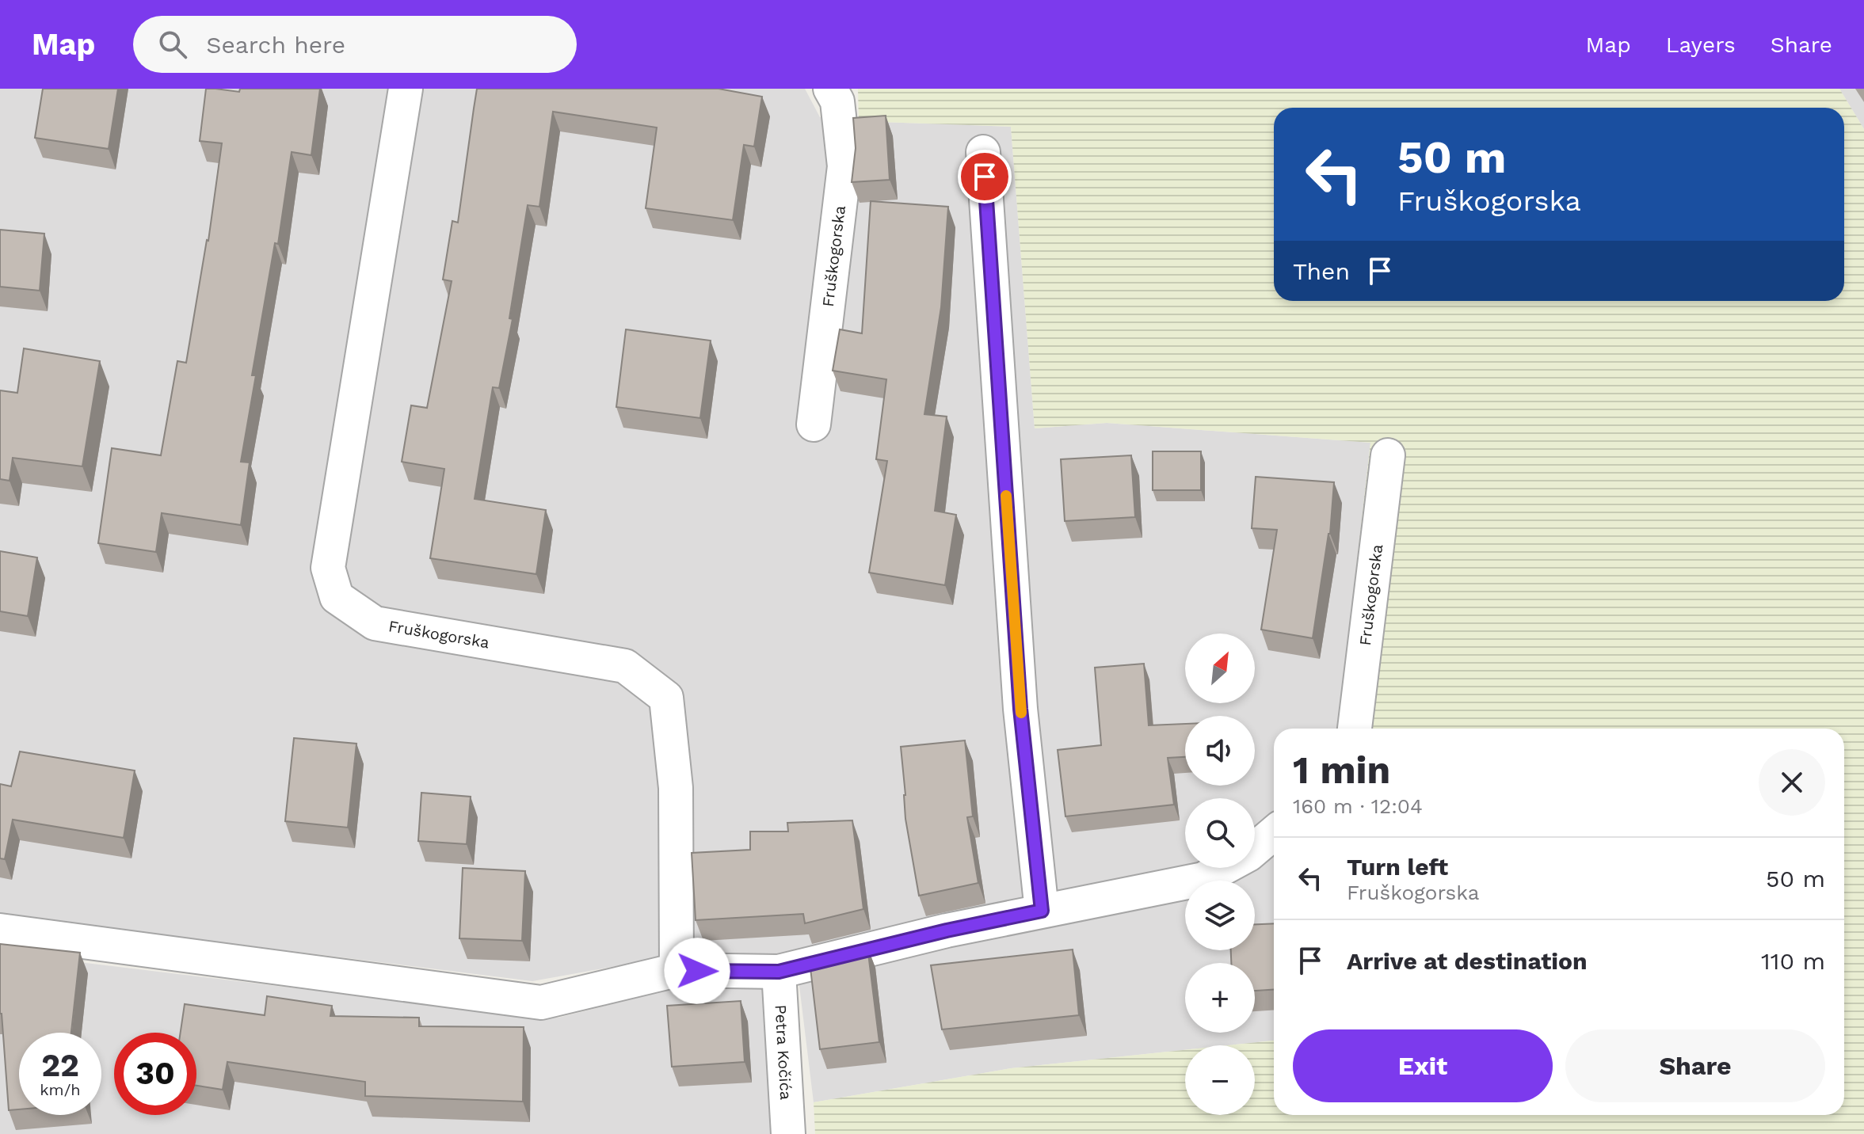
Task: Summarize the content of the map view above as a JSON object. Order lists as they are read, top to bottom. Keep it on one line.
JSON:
{"streets":{"street":["Fruškogorska","Petra Kočića"]},"north":"top right","page":{"header":"Map","search":"Search here","nav":["Map","Layers","Share"],"turn":["50 m","Fruškogorska"],"then":"Then","map_buttons":["+","−"],"heading":["1 min","160 m · 12:04"],"list":[{"name":"Turn left","note":"Fruškogorska","value":"50 m"},{"name":"Arrive at destination","value":"110 m"}],"buttons":["Exit","Share"],"speed":"22 km/h","limit":"30"}}
